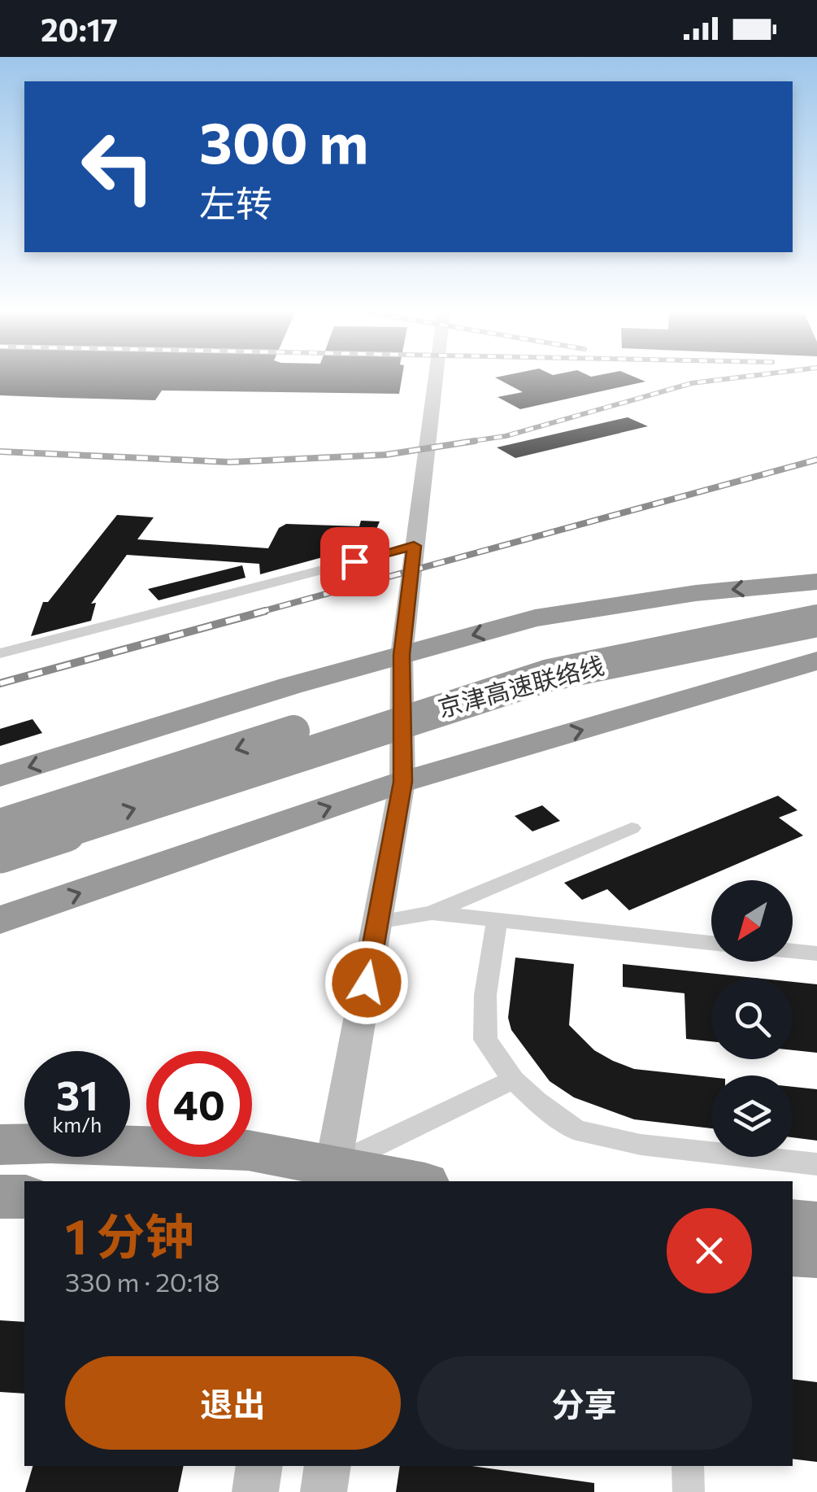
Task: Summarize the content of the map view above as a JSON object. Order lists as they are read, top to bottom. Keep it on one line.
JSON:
{"streets":{"highway":["京津高速联络线"]},"north":"bottom left","page":{"status":"20:17","turn":["300 m","左转"],"speed":"31 km/h","limit":"40","heading":["1 分钟","330 m · 20:18"],"buttons":["退出","分享"]}}
